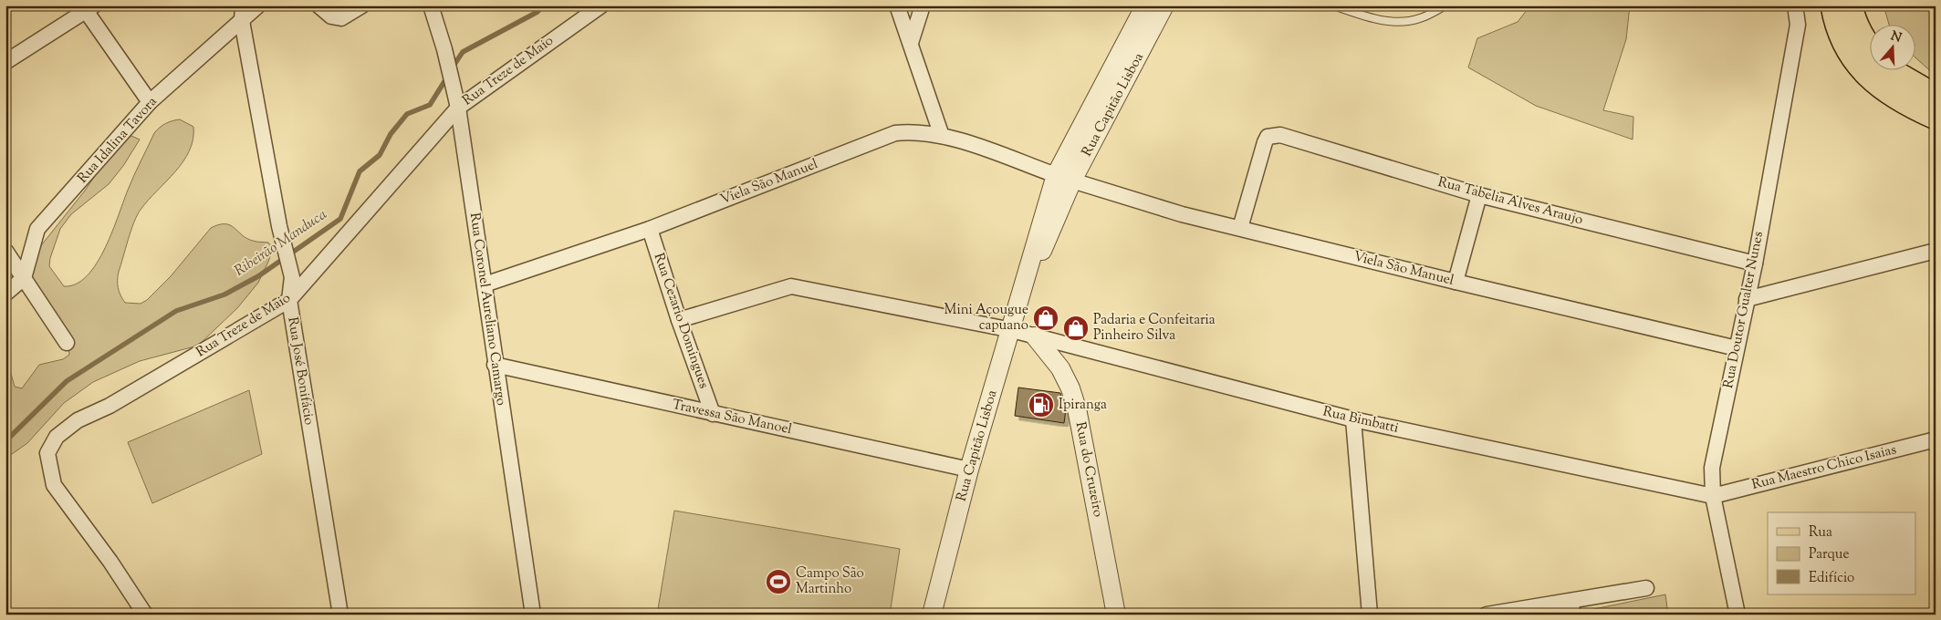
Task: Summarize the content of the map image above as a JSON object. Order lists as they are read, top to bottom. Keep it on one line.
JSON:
{"streets":{"street":["Rua Treze de Maio","Rua Capitão Lisboa","Rua Idalina Tavora","Viela São Manuel","Rua Tabelia Alves Araujo","Rua Coronel Aureliano Camargo","Rua Doutor Gualter Nunes","Rua Cezario Domingues","Rua José Bonifácio","Travessa São Manoel","Rua Bimbatti","Rua Maestro Chico Isaias","Rua do Cruzeiro"]},"crossings":[["Rua Treze de Maio","Rua Coronel Aureliano Camargo"],["Rua Treze de Maio","Rua José Bonifácio"],["Rua Capitão Lisboa","Viela São Manuel"],["Rua Capitão Lisboa","Travessa São Manoel"],["Rua Capitão Lisboa","Rua Bimbatti"],["Rua Idalina Tavora","Rua José Bonifácio"],["Viela São Manuel","Rua Tabelia Alves Araujo"],["Viela São Manuel","Rua Coronel Aureliano Camargo"],["Viela São Manuel","Rua Doutor Gualter Nunes"],["Viela São Manuel","Rua Cezario Domingues"],["Rua Tabelia Alves Araujo","Rua Doutor Gualter Nunes"],["Rua Coronel Aureliano Camargo","Travessa São Manoel"],["Rua Doutor Gualter Nunes","Rua Bimbatti"],["Rua Doutor Gualter Nunes","Rua Maestro Chico Isaias"],["Rua Cezario Domingues","Travessa São Manoel"],["Rua Cezario Domingues","Rua Bimbatti"],["Rua Bimbatti","Rua Maestro Chico Isaias"],["Rua Bimbatti","Rua do Cruzeiro"]],"water":["Ribeirão Manduca"],"places":{"shop":["Mini Açougue capuano","Padaria e Confeitaria Pinheiro Silva"],"fuel station":["Ipiranga"],"sports":["Campo São Martinho"]},"legend":["Rua","Parque","Edifício"],"north":"top"}
